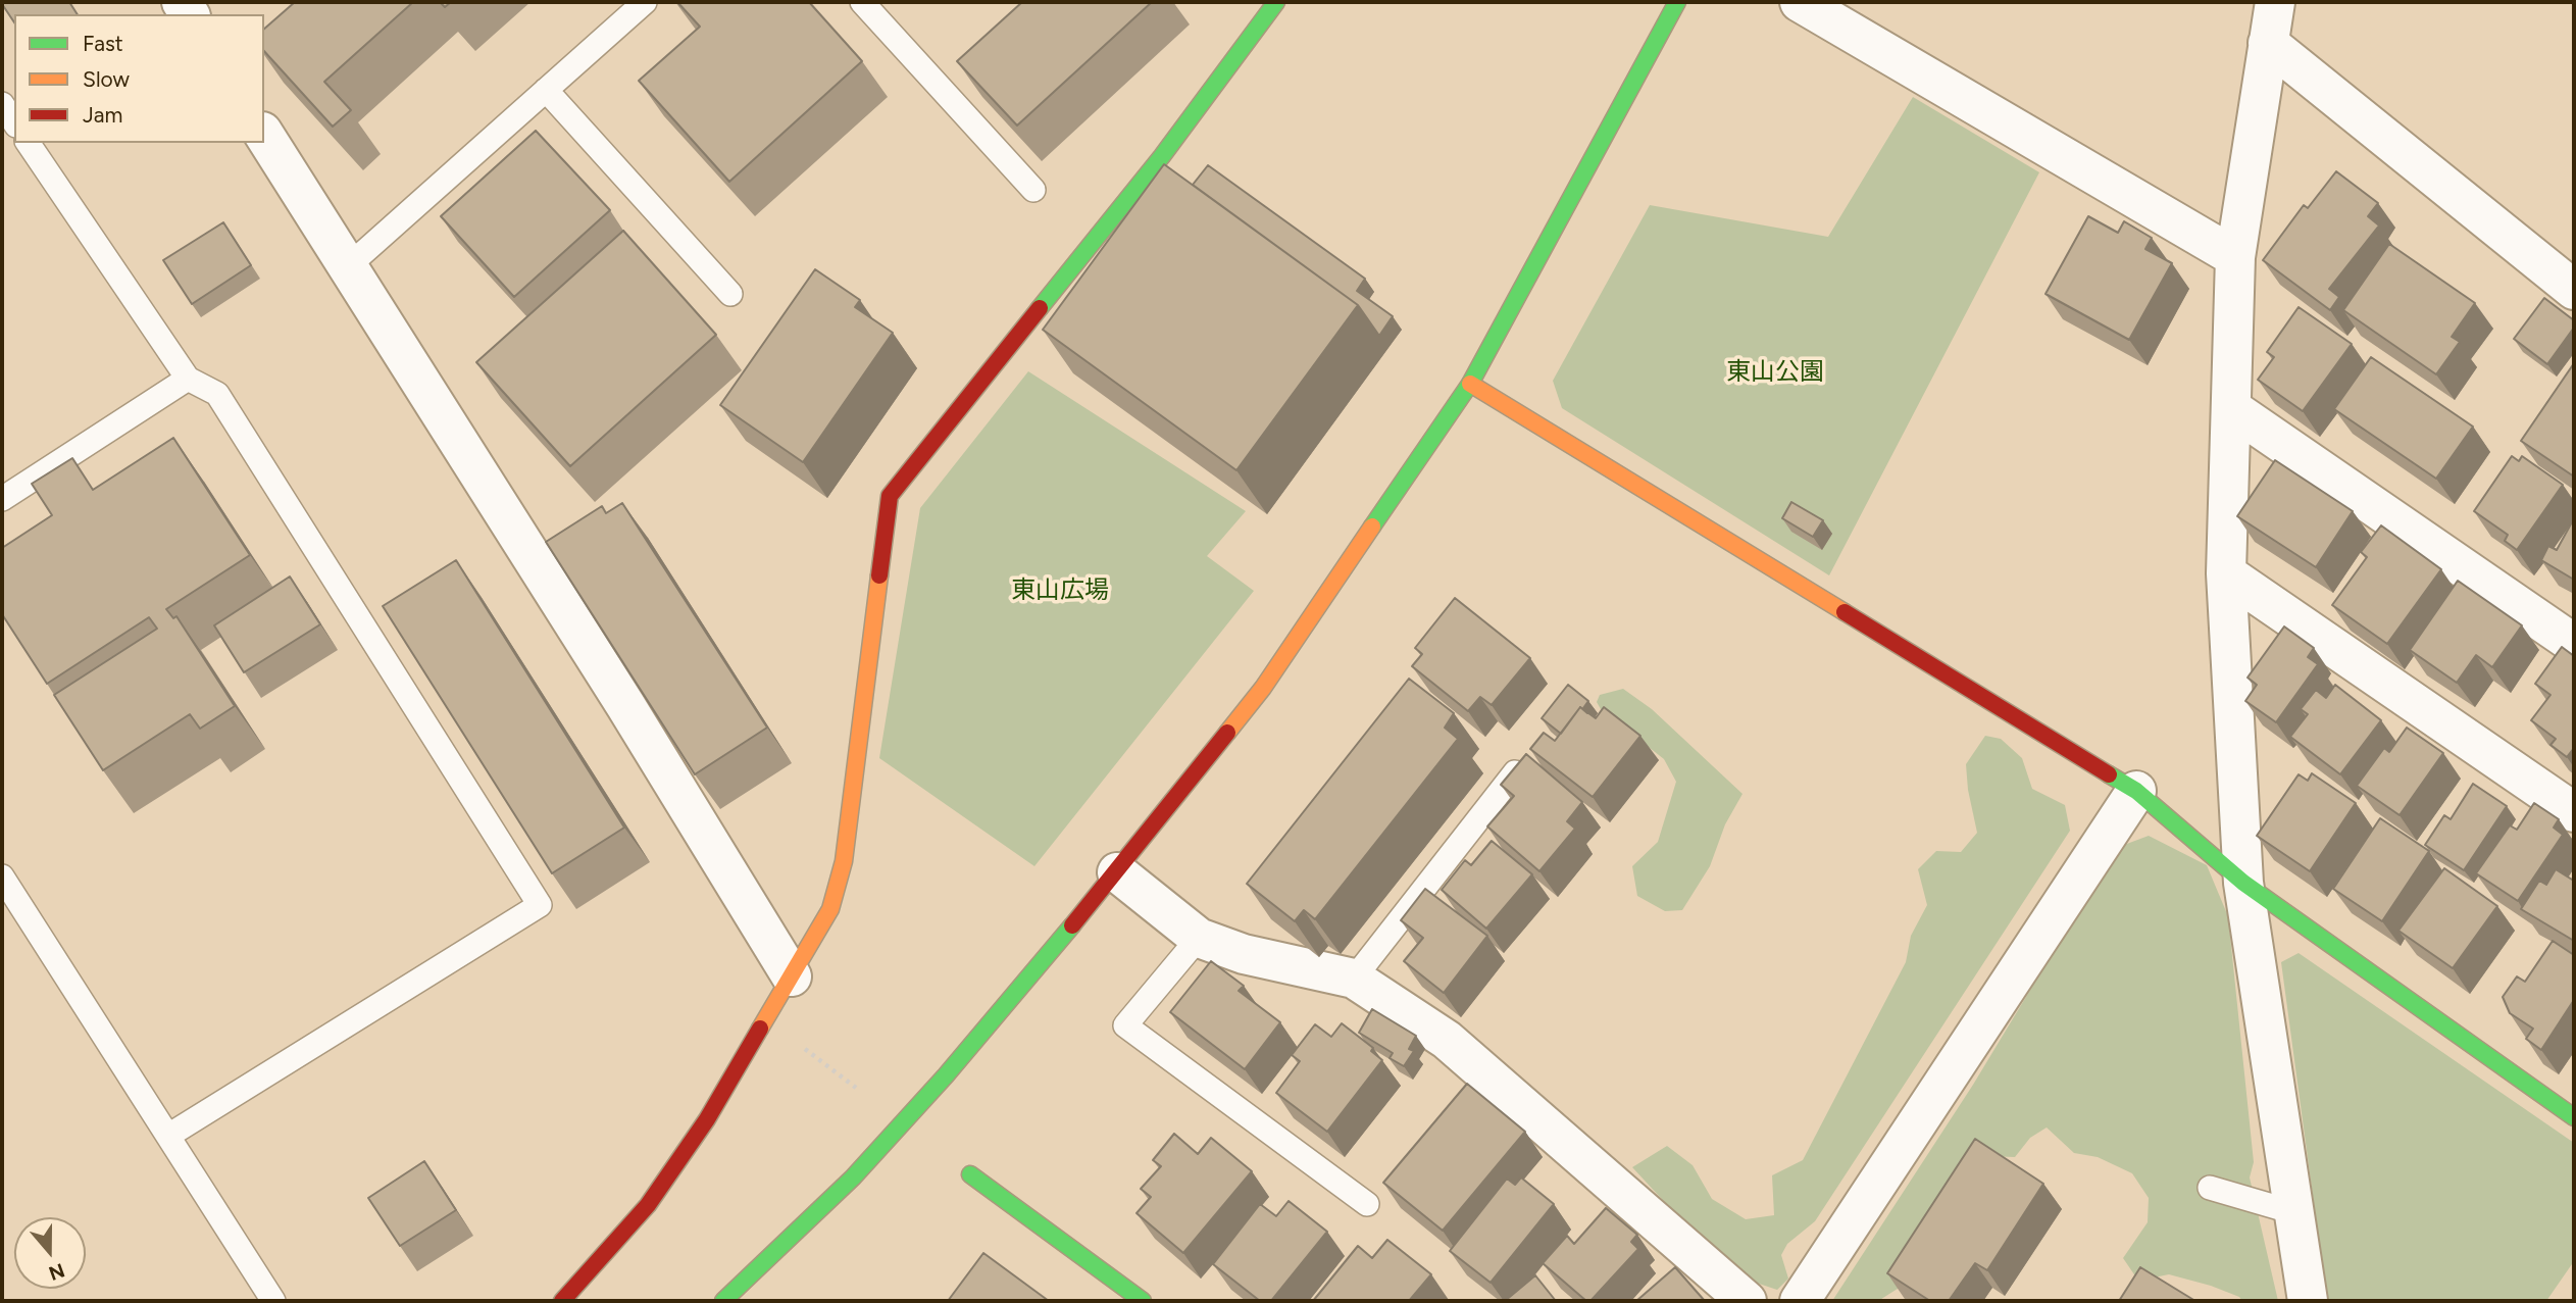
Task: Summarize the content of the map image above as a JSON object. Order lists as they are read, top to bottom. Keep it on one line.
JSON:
{"parks":["東山公園","東山広場"],"legend":["Fast","Slow","Jam"],"north":"bottom"}
